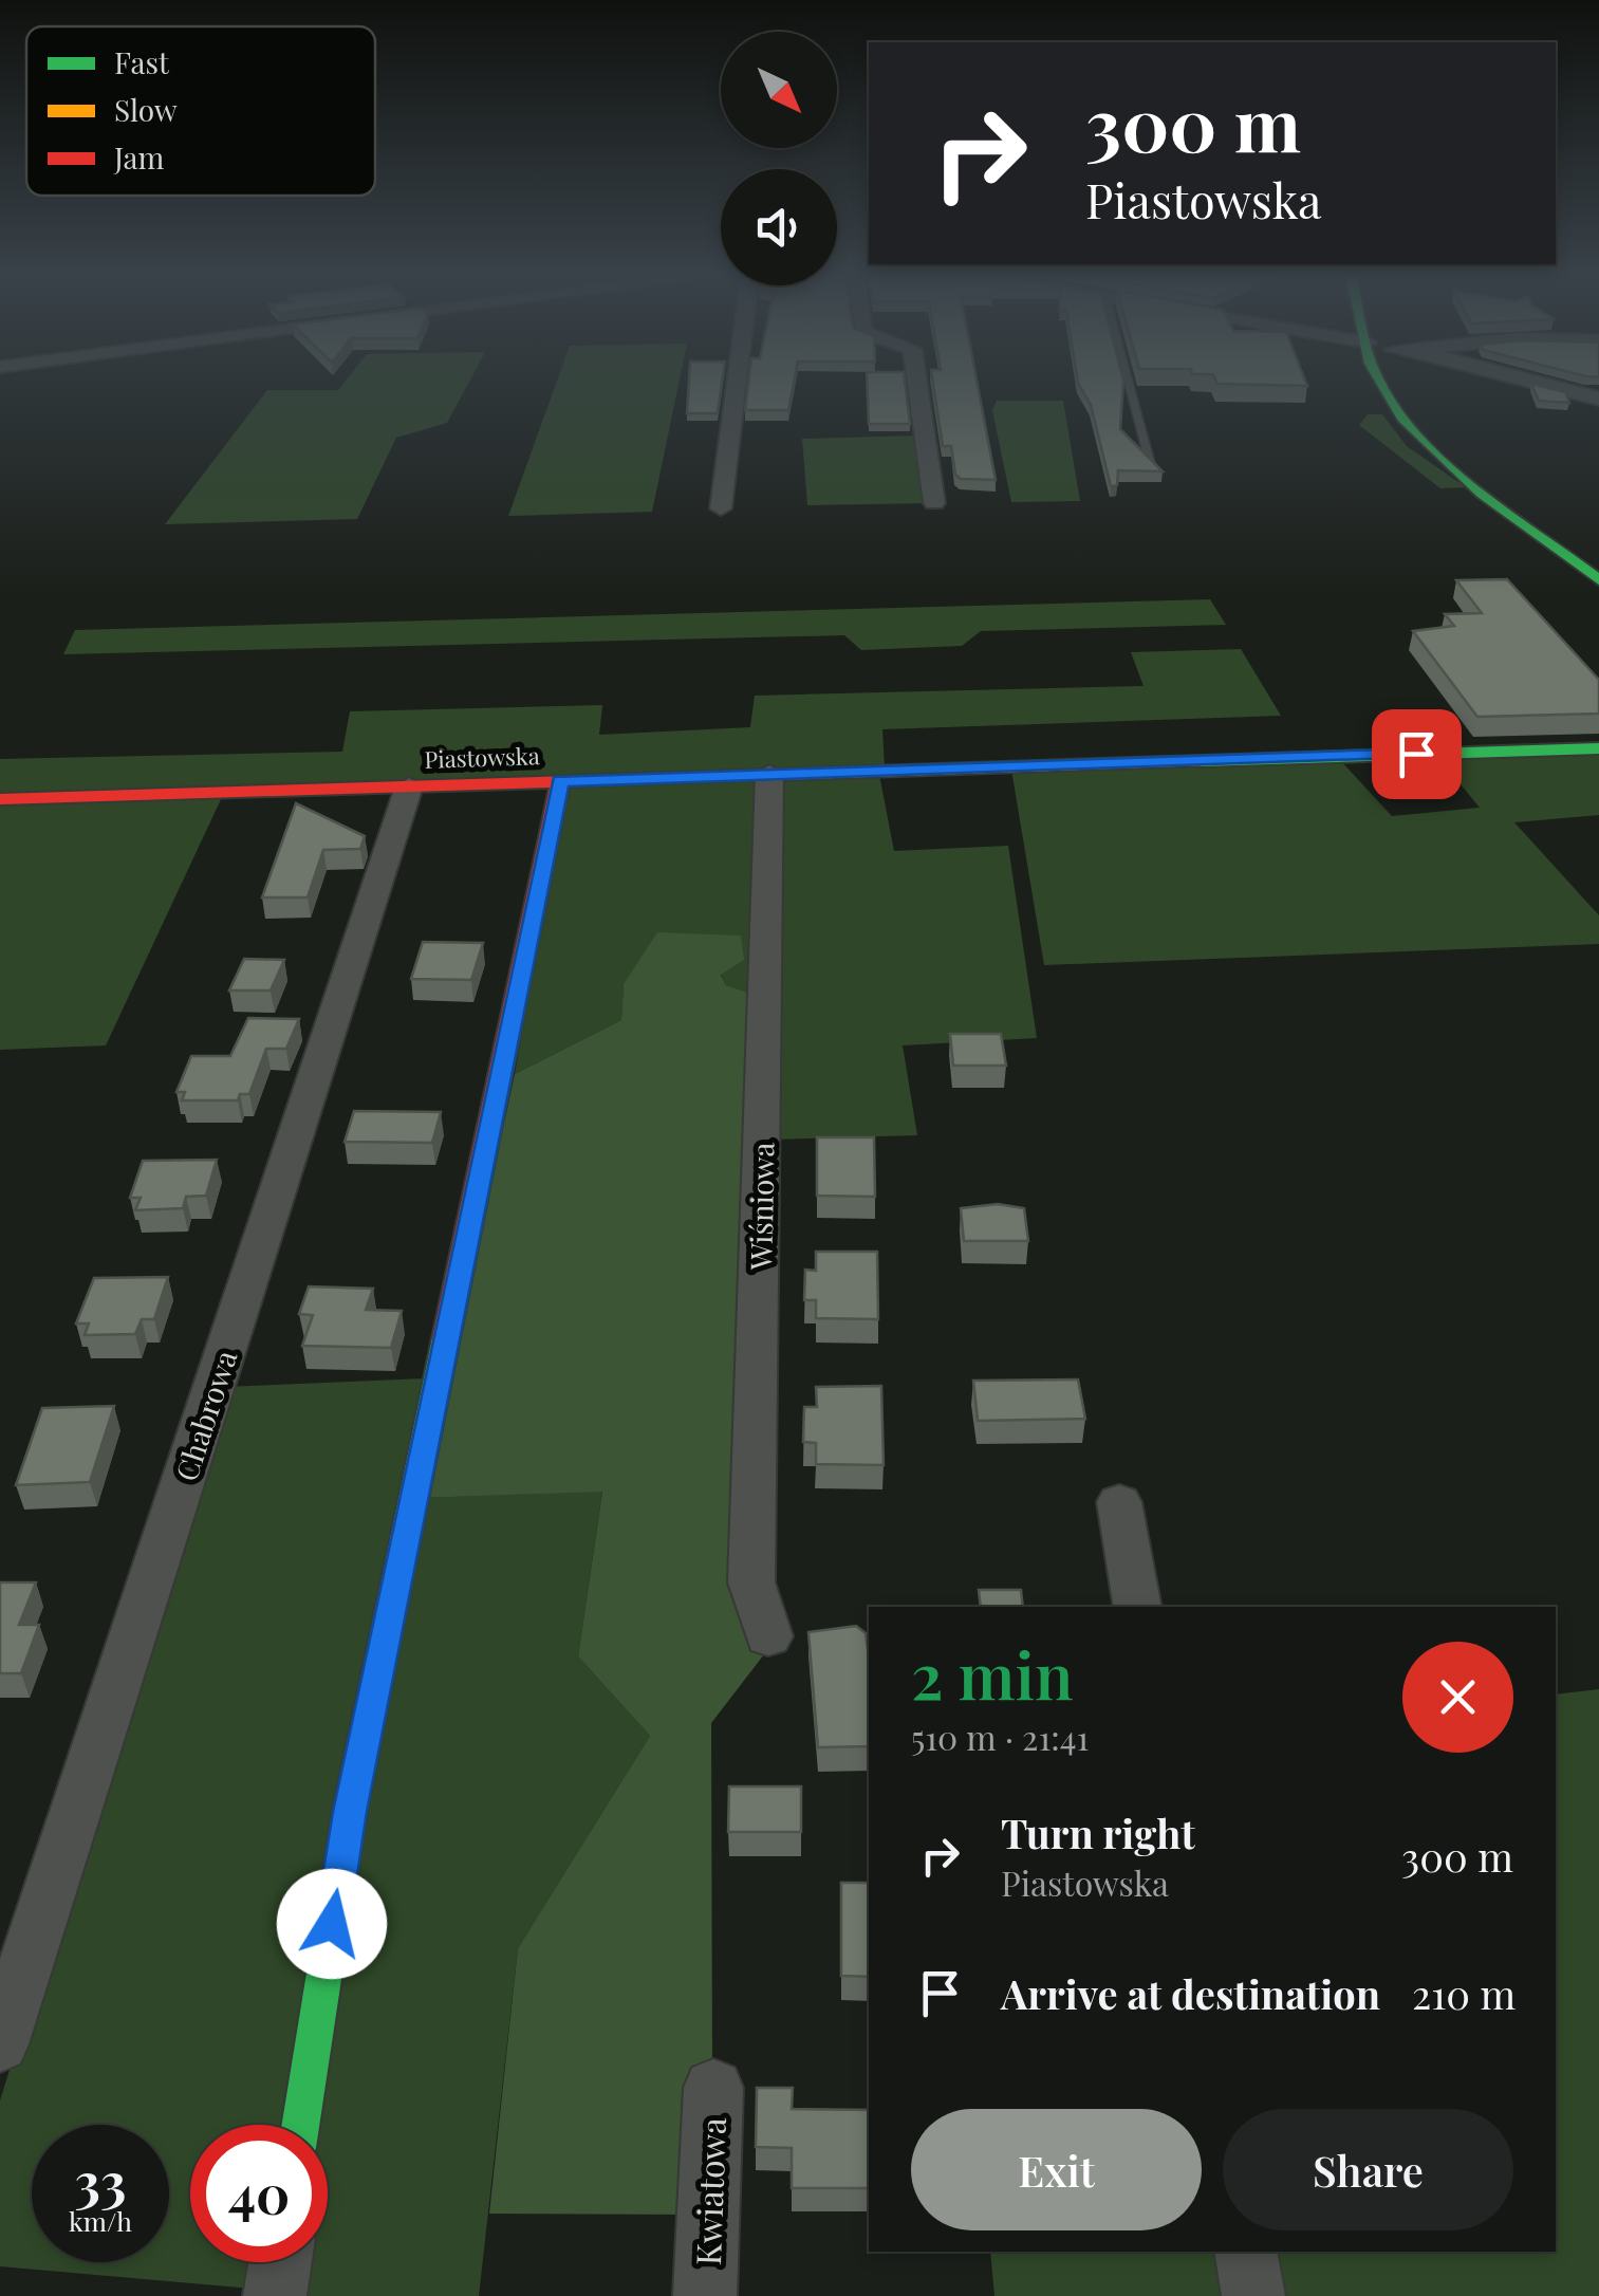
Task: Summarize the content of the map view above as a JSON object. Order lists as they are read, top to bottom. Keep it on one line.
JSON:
{"streets":{"street":["Piastowska","Wiśniowa","Chabrowa","Kwiatowa"]},"crossings":[["Piastowska","Wiśniowa"],["Piastowska","Chabrowa"]],"legend":["Fast","Slow","Jam"],"north":"bottom right","page":{"turn":["300 m","Piastowska"],"heading":["2 min","510 m · 21:41"],"list":[{"name":"Turn right","note":"Piastowska","value":"300 m"},{"name":"Arrive at destination","value":"210 m"}],"buttons":["Exit","Share"],"speed":"33 km/h","limit":"40"}}
